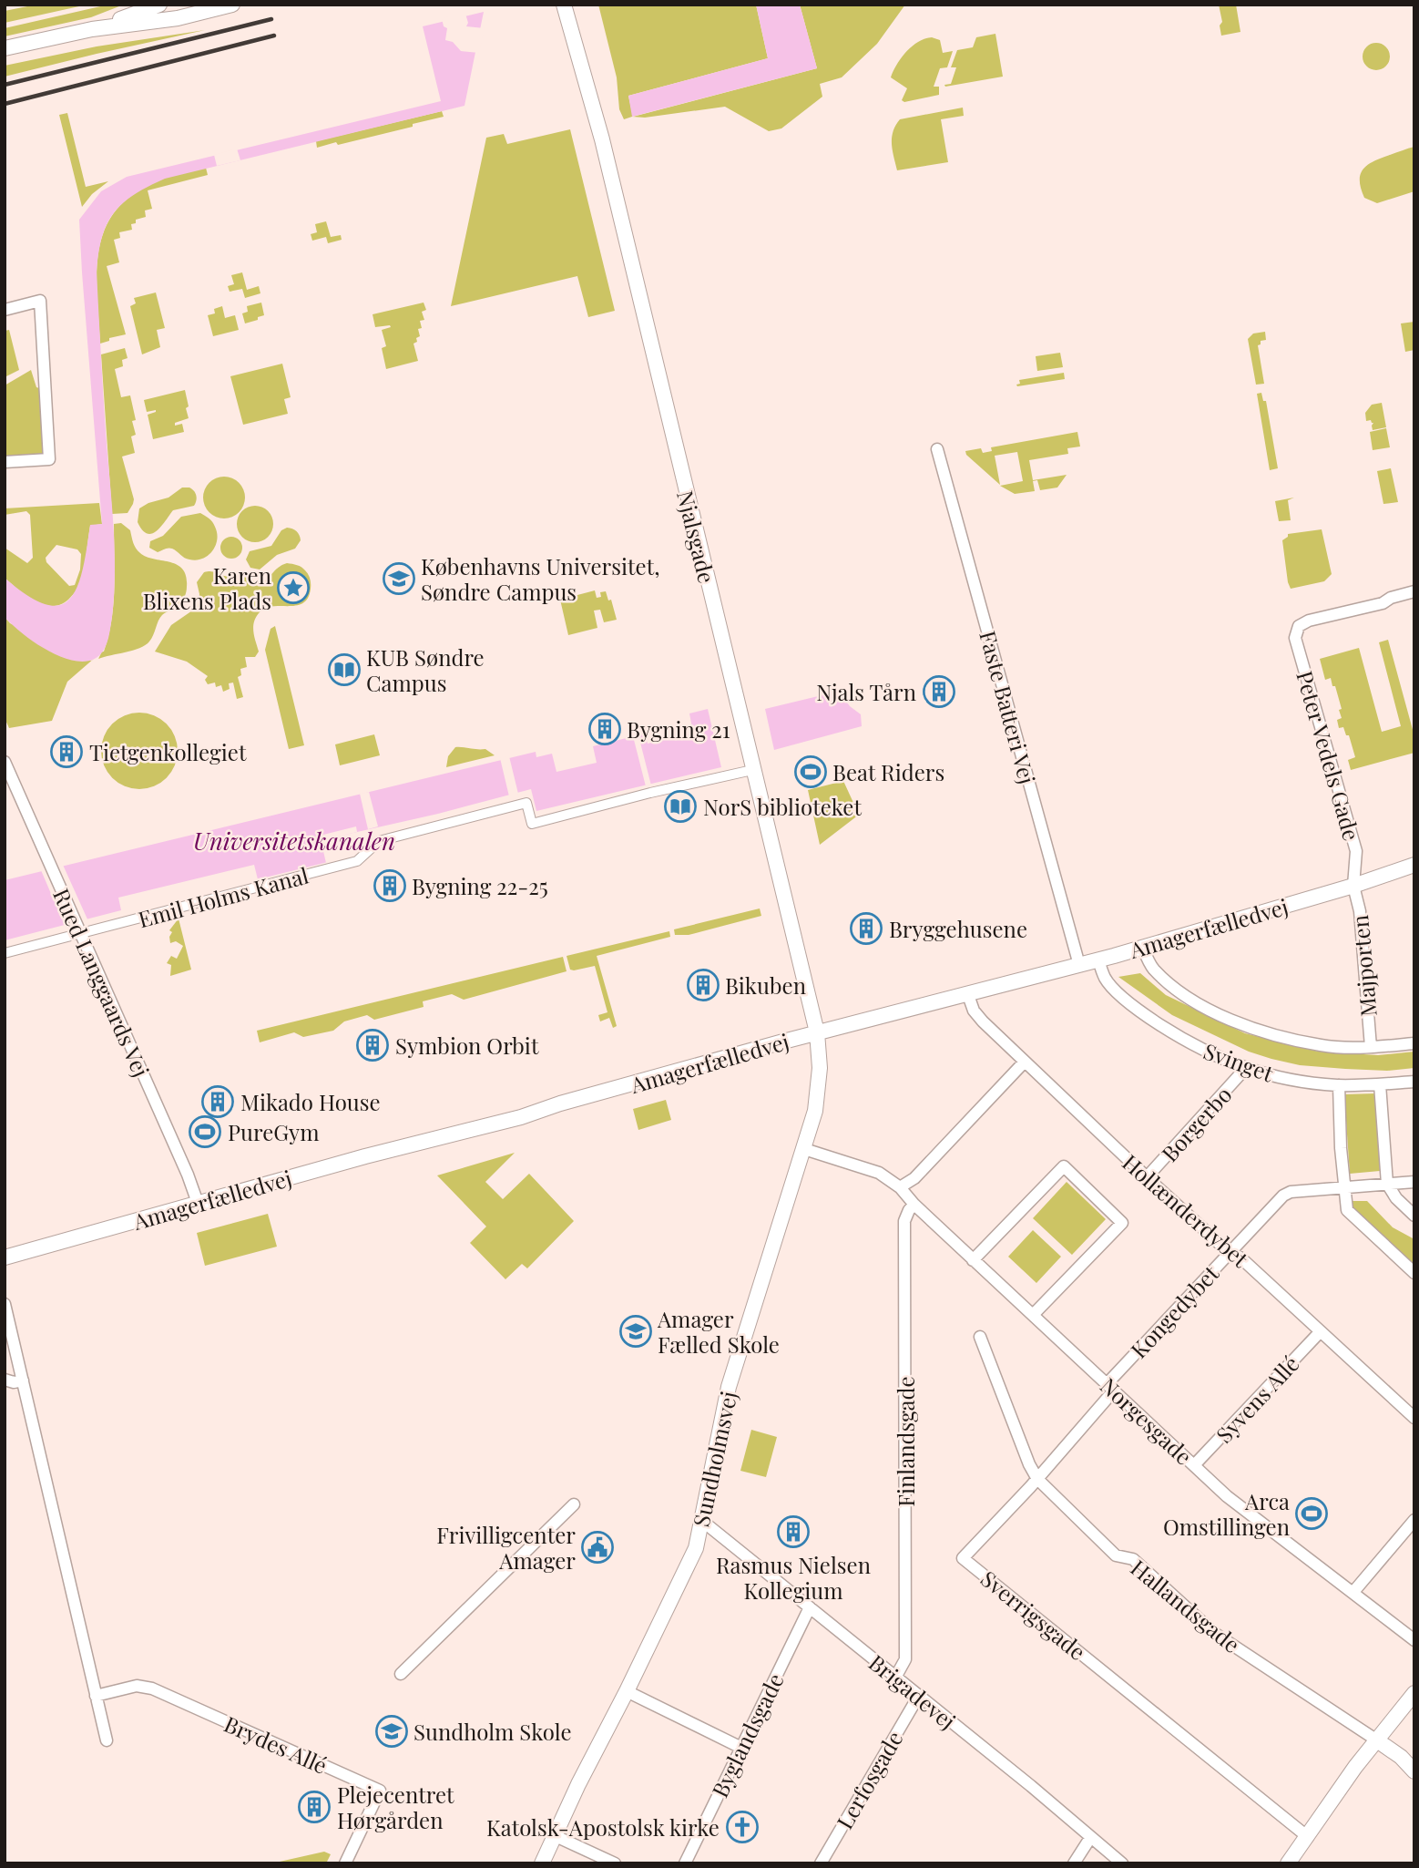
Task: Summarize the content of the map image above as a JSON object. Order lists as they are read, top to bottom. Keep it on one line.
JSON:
{"streets":{"street":["Njalsgade","Faste Batteri Vej","Peter Vedels Gade","Emil Holms Kanal","Amagerfælledvej","Majporten","Rued Langgaards Vej","Svinget","Borgerbo","Hollænderdybet","Kongedybet","Syvens Allé","Norgesgade","Finlandsgade","Sundholmsvej","Hallandsgade","Sverrigsgade","Brigadevej","Byglandsgade","Brydes Allé","Lerfosgade"]},"crossings":[["Njalsgade","Emil Holms Kanal"],["Njalsgade","Amagerfælledvej"],["Njalsgade","Sundholmsvej"],["Faste Batteri Vej","Amagerfælledvej"],["Peter Vedels Gade","Amagerfælledvej"],["Peter Vedels Gade","Majporten"],["Emil Holms Kanal","Rued Langgaards Vej"],["Amagerfælledvej","Majporten"],["Amagerfælledvej","Rued Langgaards Vej"],["Amagerfælledvej","Svinget"],["Amagerfælledvej","Hollænderdybet"],["Amagerfælledvej","Sundholmsvej"],["Majporten","Svinget"],["Svinget","Borgerbo"],["Borgerbo","Hollænderdybet"],["Hollænderdybet","Kongedybet"],["Hollænderdybet","Syvens Allé"],["Kongedybet","Norgesgade"],["Kongedybet","Hallandsgade"],["Kongedybet","Sverrigsgade"],["Syvens Allé","Norgesgade"],["Norgesgade","Finlandsgade"],["Norgesgade","Sundholmsvej"],["Finlandsgade","Brigadevej"],["Sundholmsvej","Brigadevej"],["Hallandsgade","Sverrigsgade"],["Brigadevej","Byglandsgade"],["Brigadevej","Lerfosgade"]],"water":["Universitetskanalen"],"places":{"school or university":["Københavns Universitet, Søndre Campus","Amager Fælled Skole","Sundholm Skole"],"place":["Karen Blixens Plads"],"library":["KUB Søndre Campus","NorS biblioteket"],"building":["Njals Tårn","Bygning 21","Tietgenkollegiet","Bygning 22-25","Bryggehusene","Bikuben","Symbion Orbit","Mikado House","Rasmus Nielsen Kollegium","Plejecentret Hørgården"],"sports":["Beat Riders","PureGym","Arca Omstillingen"],"public building":["Frivilligcenter Amager"],"church":["Katolsk-Apostolsk kirke"]}}
